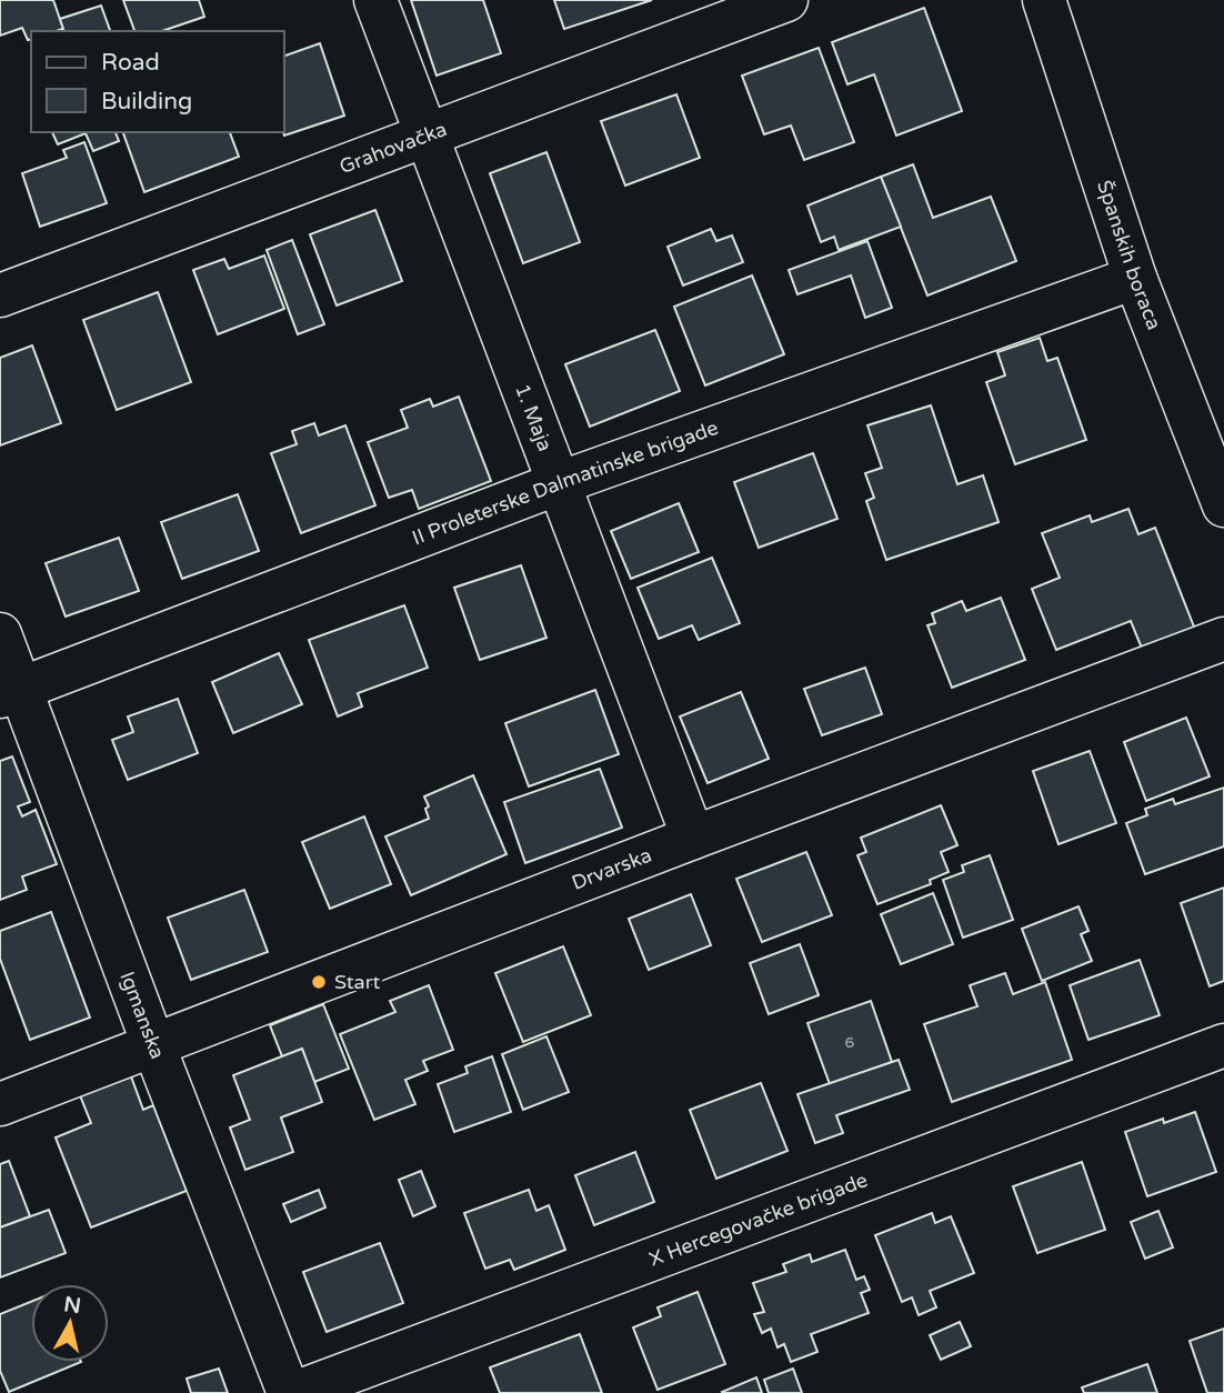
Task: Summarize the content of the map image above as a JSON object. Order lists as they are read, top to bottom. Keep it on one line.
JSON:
{"streets":{"street":["Grahovačka","Španskih boraca","1. Maja","II Proleterske Dalmatinske brigade","Drvarska","Igmanska","X Hercegovačke brigade"]},"crossings":[["Grahovačka","1. Maja"],["Španskih boraca","II Proleterske Dalmatinske brigade"],["1. Maja","II Proleterske Dalmatinske brigade"],["1. Maja","Drvarska"],["II Proleterske Dalmatinske brigade","Igmanska"],["Drvarska","Igmanska"],["Igmanska","X Hercegovačke brigade"]],"places":["Start"],"house_numbers":["6"],"legend":["Road","Building"],"north":"top"}
